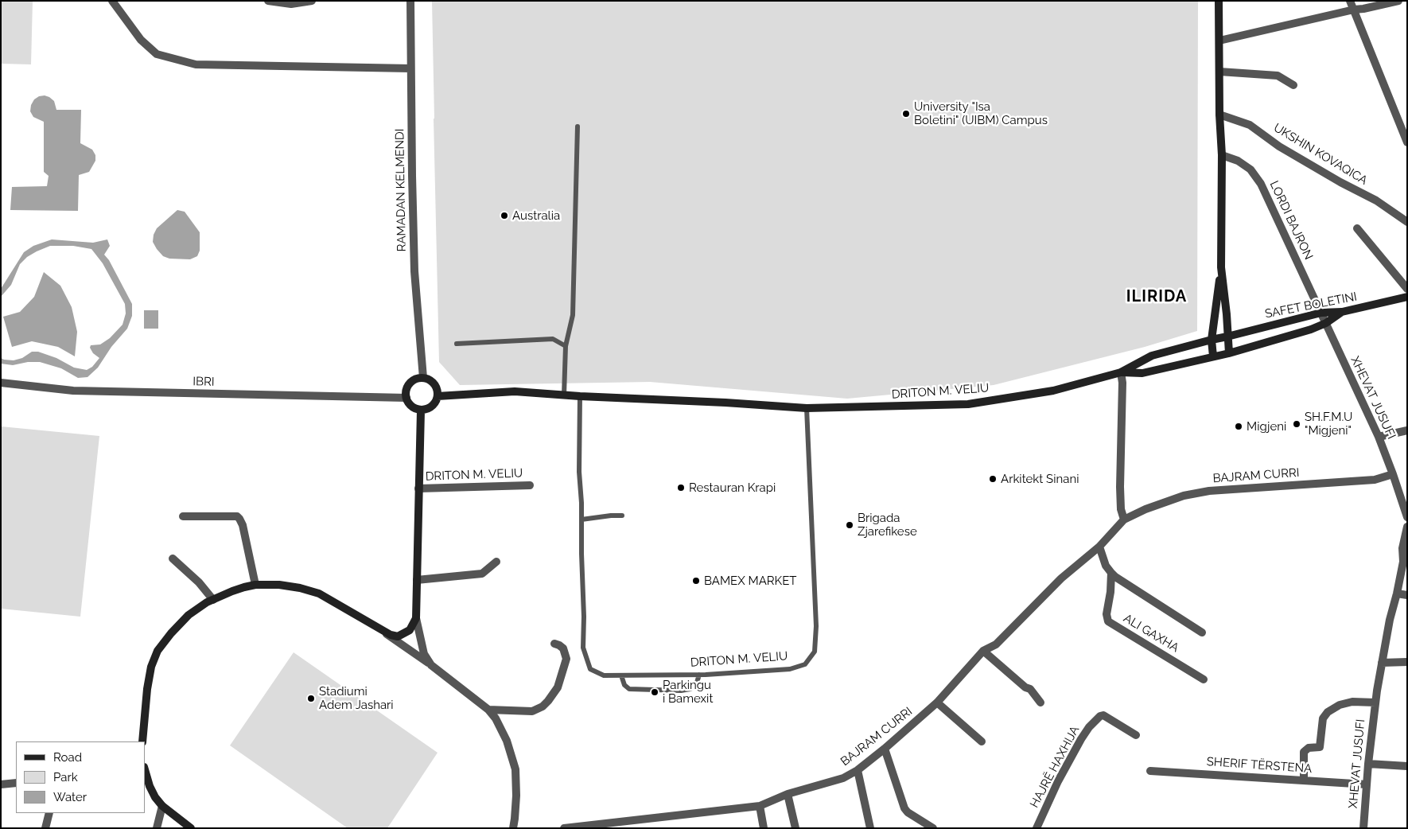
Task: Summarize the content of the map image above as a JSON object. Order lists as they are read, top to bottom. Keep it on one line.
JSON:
{"streets":{"street":["UKSHIN KOVAQICA","RAMADAN KELMENDI","LORDI BAJRON","SAFET BOLETINI","IBRI","DRITON M. VELIU","XHEVAT JUSUFI","BAJRAM CURRI","ALI GAXHA","SHERIF TËRSTENA","HAJRË HAXHIJA"]},"crossings":[["RAMADAN KELMENDI","IBRI"],["RAMADAN KELMENDI","DRITON M. VELIU"],["LORDI BAJRON","SAFET BOLETINI"],["LORDI BAJRON","XHEVAT JUSUFI"],["SAFET BOLETINI","DRITON M. VELIU"],["SAFET BOLETINI","XHEVAT JUSUFI"],["IBRI","DRITON M. VELIU"],["XHEVAT JUSUFI","BAJRAM CURRI"],["XHEVAT JUSUFI","SHERIF TËRSTENA"]],"districts":["ILIRIDA"],"places":["University \"Isa Boletini\" (UIBM) Campus","Australia","SH.F.M.U \"Migjeni\"","Migjeni","Arkitekt Sinani","Restauran Krapi","Brigada Zjarefikese","BAMEX MARKET","Parkingu i Bamexit","Stadiumi Adem Jashari"],"legend":["Road","Park","Water"]}
